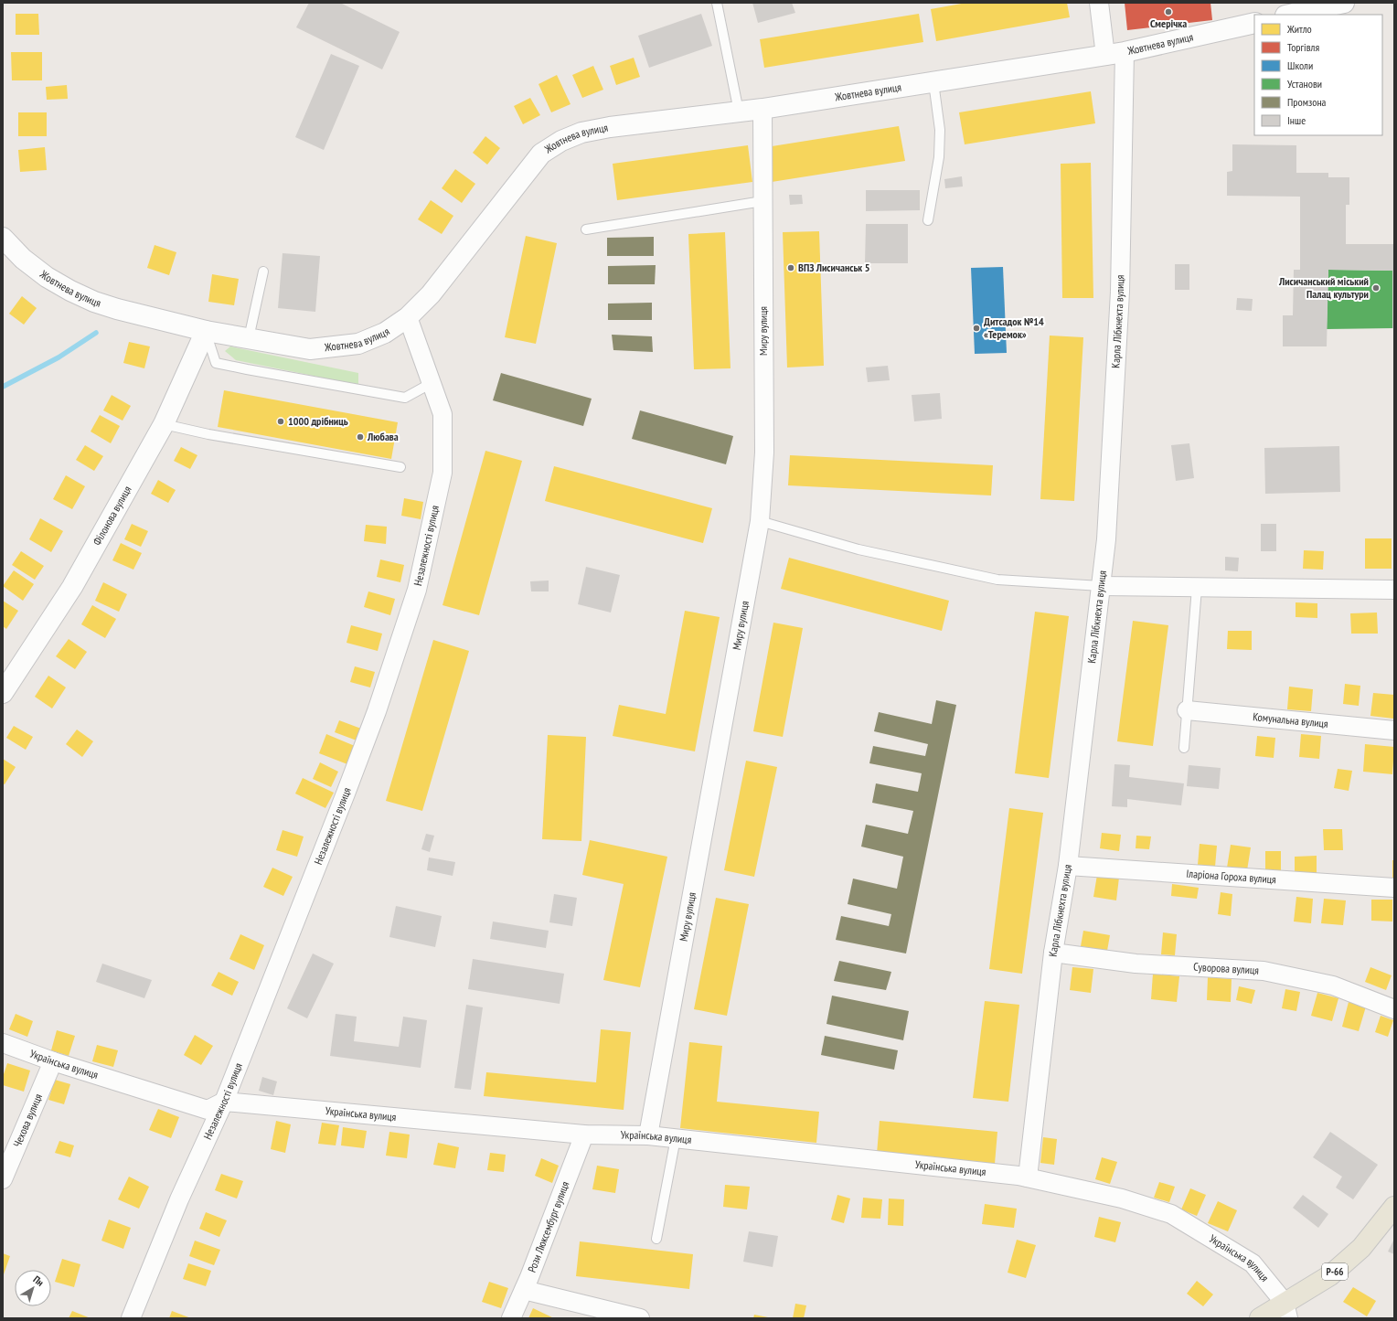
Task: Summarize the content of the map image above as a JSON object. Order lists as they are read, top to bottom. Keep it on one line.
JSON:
{"streets":{"main road":["Жовтнева вулиця","Філонова вулиця","Р-66"],"street":["Карла Лібкнехта вулиця","Миру вулиця","Незалежності вулиця","Комунальна вулиця","Іларіона Гороха вулиця","Суворова вулиця","Українська вулиця","Чехова вулиця","Рози Люксембург вулиця"]},"crossings":[["Жовтнева вулиця","Карла Лібкнехта вулиця"],["Жовтнева вулиця","Миру вулиця"],["Жовтнева вулиця","Філонова вулиця"],["Жовтнева вулиця","Незалежності вулиця"],["Карла Лібкнехта вулиця","Іларіона Гороха вулиця"],["Карла Лібкнехта вулиця","Суворова вулиця"],["Карла Лібкнехта вулиця","Українська вулиця"],["Миру вулиця","Українська вулиця"],["Незалежності вулиця","Українська вулиця"],["Українська вулиця","Чехова вулиця"],["Українська вулиця","Рози Люксембург вулиця"],["Українська вулиця","Р-66"]],"places":["Смерiчка","ВПЗ Лисичанськ 5","Лисичанський міський Палац культури","Дитсадок №14 «Теремок»","1000 дрібниць","Любава"],"legend":["Житло","Торгівля","Школи","Установи","Промзона","Інше"],"north":"top right"}
